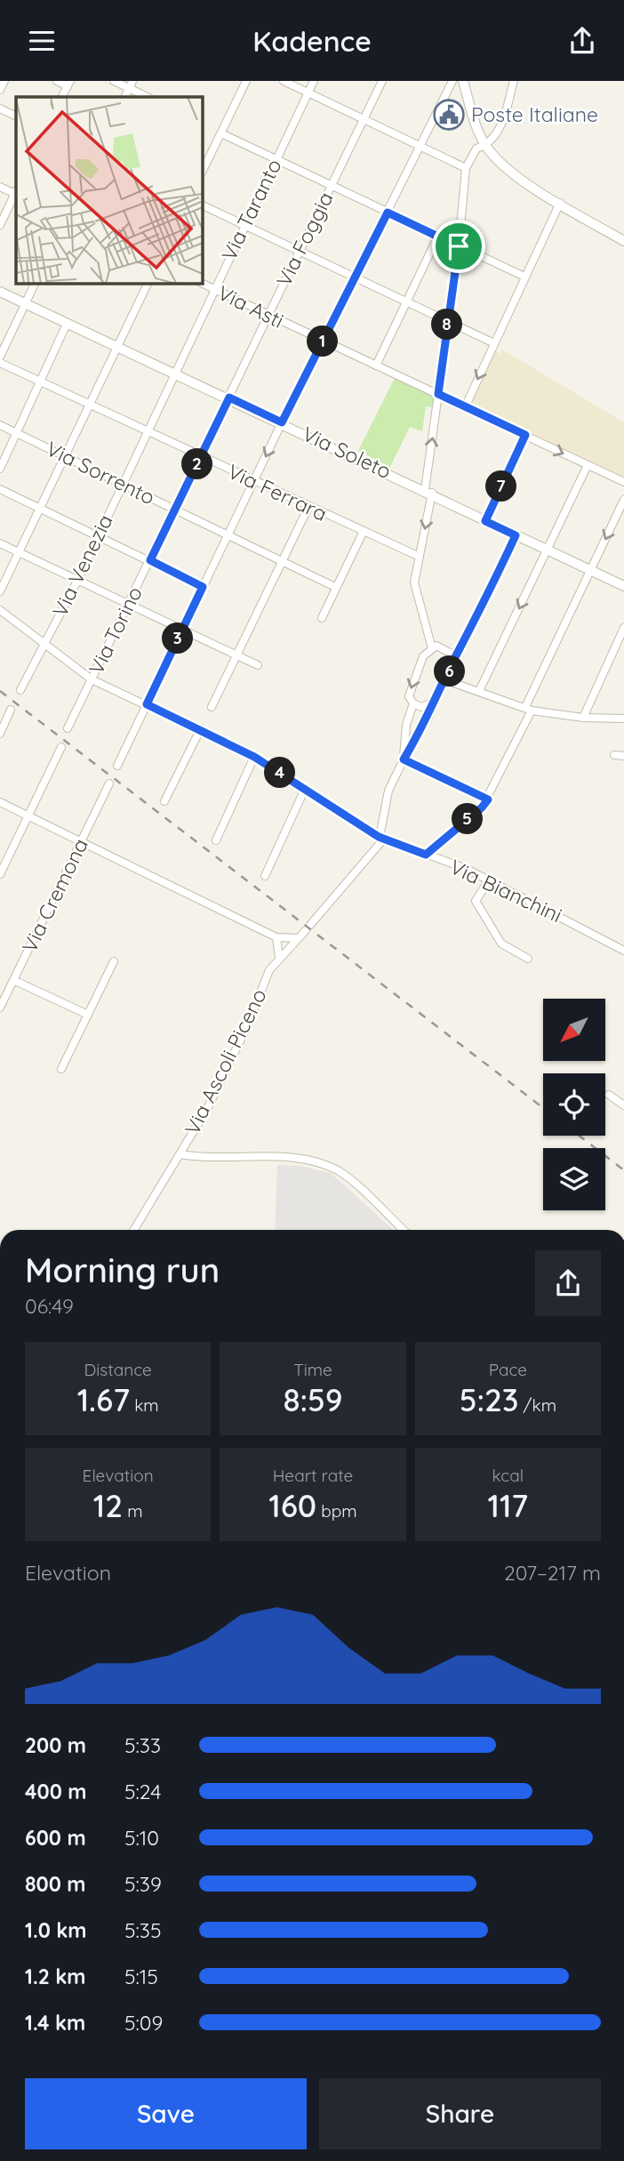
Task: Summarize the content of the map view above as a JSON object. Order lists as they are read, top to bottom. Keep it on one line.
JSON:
{"streets":{"street":["Via Taranto","Via Foggia","Via Asti","Via Soleto","Via Sorrento","Via Ferrara","Via Venezia","Via Torino","Via Bianchini","Via Cremona","Via Ascoli Piceno"]},"crossings":[["Via Taranto","Via Asti"],["Via Taranto","Via Soleto"],["Via Taranto","Via Venezia"],["Via Foggia","Via Asti"],["Via Foggia","Via Soleto"],["Via Foggia","Via Torino"],["Via Soleto","Via Venezia"],["Via Soleto","Via Torino"],["Via Sorrento","Via Venezia"],["Via Sorrento","Via Torino"],["Via Ferrara","Via Venezia"],["Via Ferrara","Via Torino"],["Via Venezia","Via Bianchini"],["Via Torino","Via Bianchini"],["Via Bianchini","Via Ascoli Piceno"]],"places":{"public building":["Poste Italiane"]},"north":"bottom left","page":{"header":"Kadence","pins":["8","1","2","7","3","6","4","5"],"heading":["Morning run","06:49"],"stats":[["Distance","1.67 km"],["Time","8:59"],["Pace","5:23 /km"],["Elevation","12 m"],["Heart rate","160 bpm"],["kcal","117"]],"chart":["Elevation","207–217 m"],"list":[{"name":"200 m","note":"5:33"},{"name":"400 m","note":"5:24"},{"name":"600 m","note":"5:10"},{"name":"800 m","note":"5:39"},{"name":"1.0 km","note":"5:35"},{"name":"1.2 km","note":"5:15"},{"name":"1.4 km","note":"5:09"}],"buttons":["Save","Share"]}}
